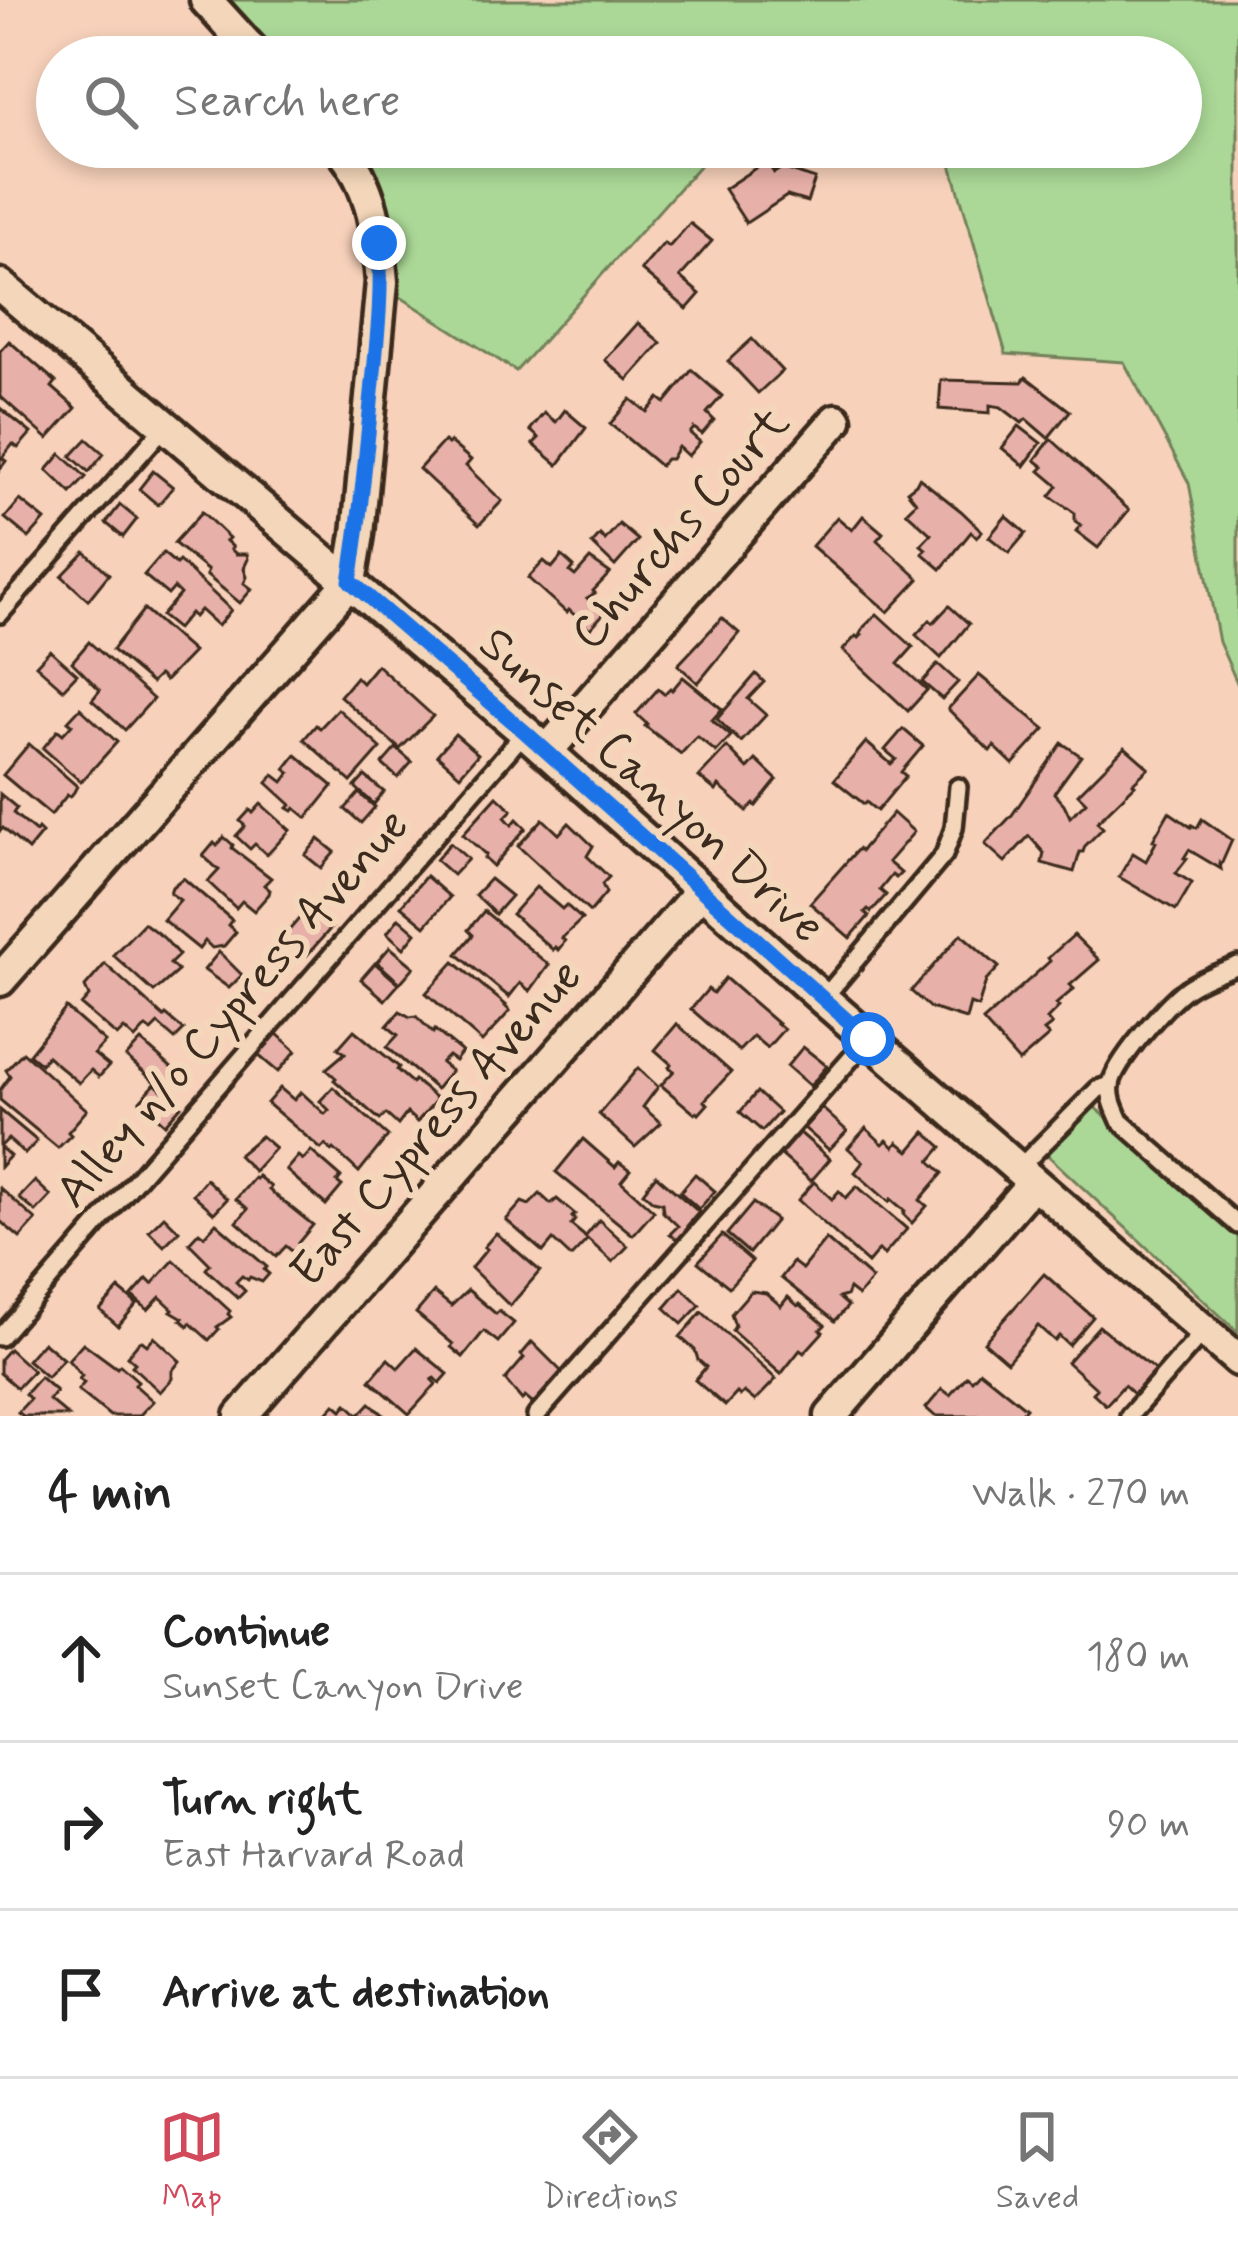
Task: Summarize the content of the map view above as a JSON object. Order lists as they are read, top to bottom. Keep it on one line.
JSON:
{"streets":{"street":["Churchs Court","Sunset Canyon Drive","East Cypress Avenue"],"lane":["Alley n/o Cypress Avenue"]},"crossings":[["Churchs Court","Sunset Canyon Drive"],["Churchs Court","Alley n/o Cypress Avenue"],["Sunset Canyon Drive","Alley n/o Cypress Avenue"],["Sunset Canyon Drive","East Cypress Avenue"]],"page":{"search":"Search here","heading":["4 min","Walk · 270 m"],"list":[["Continue","Sunset Canyon Drive","180 m"],["Turn right","East Harvard Road","90 m"],"Arrive at destination"],"nav":["Map","Directions","Saved"]}}
